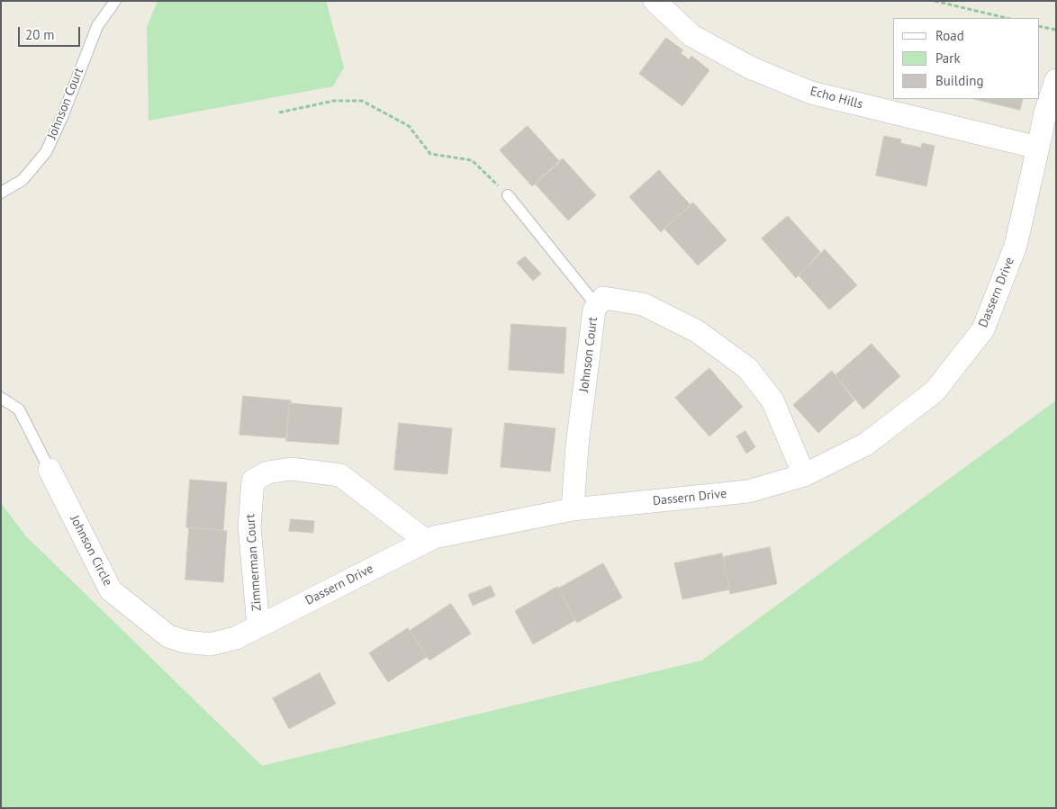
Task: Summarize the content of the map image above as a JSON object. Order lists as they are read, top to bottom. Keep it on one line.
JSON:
{"streets":{"street":["Echo Hills","Johnson Court","Dassern Drive","Johnson Circle","Zimmerman Court"]},"crossings":[["Echo Hills","Dassern Drive"],["Johnson Court","Dassern Drive"],["Dassern Drive","Johnson Circle"],["Dassern Drive","Zimmerman Court"]],"legend":["Road","Park","Building"],"scale_bar":"20 m"}
